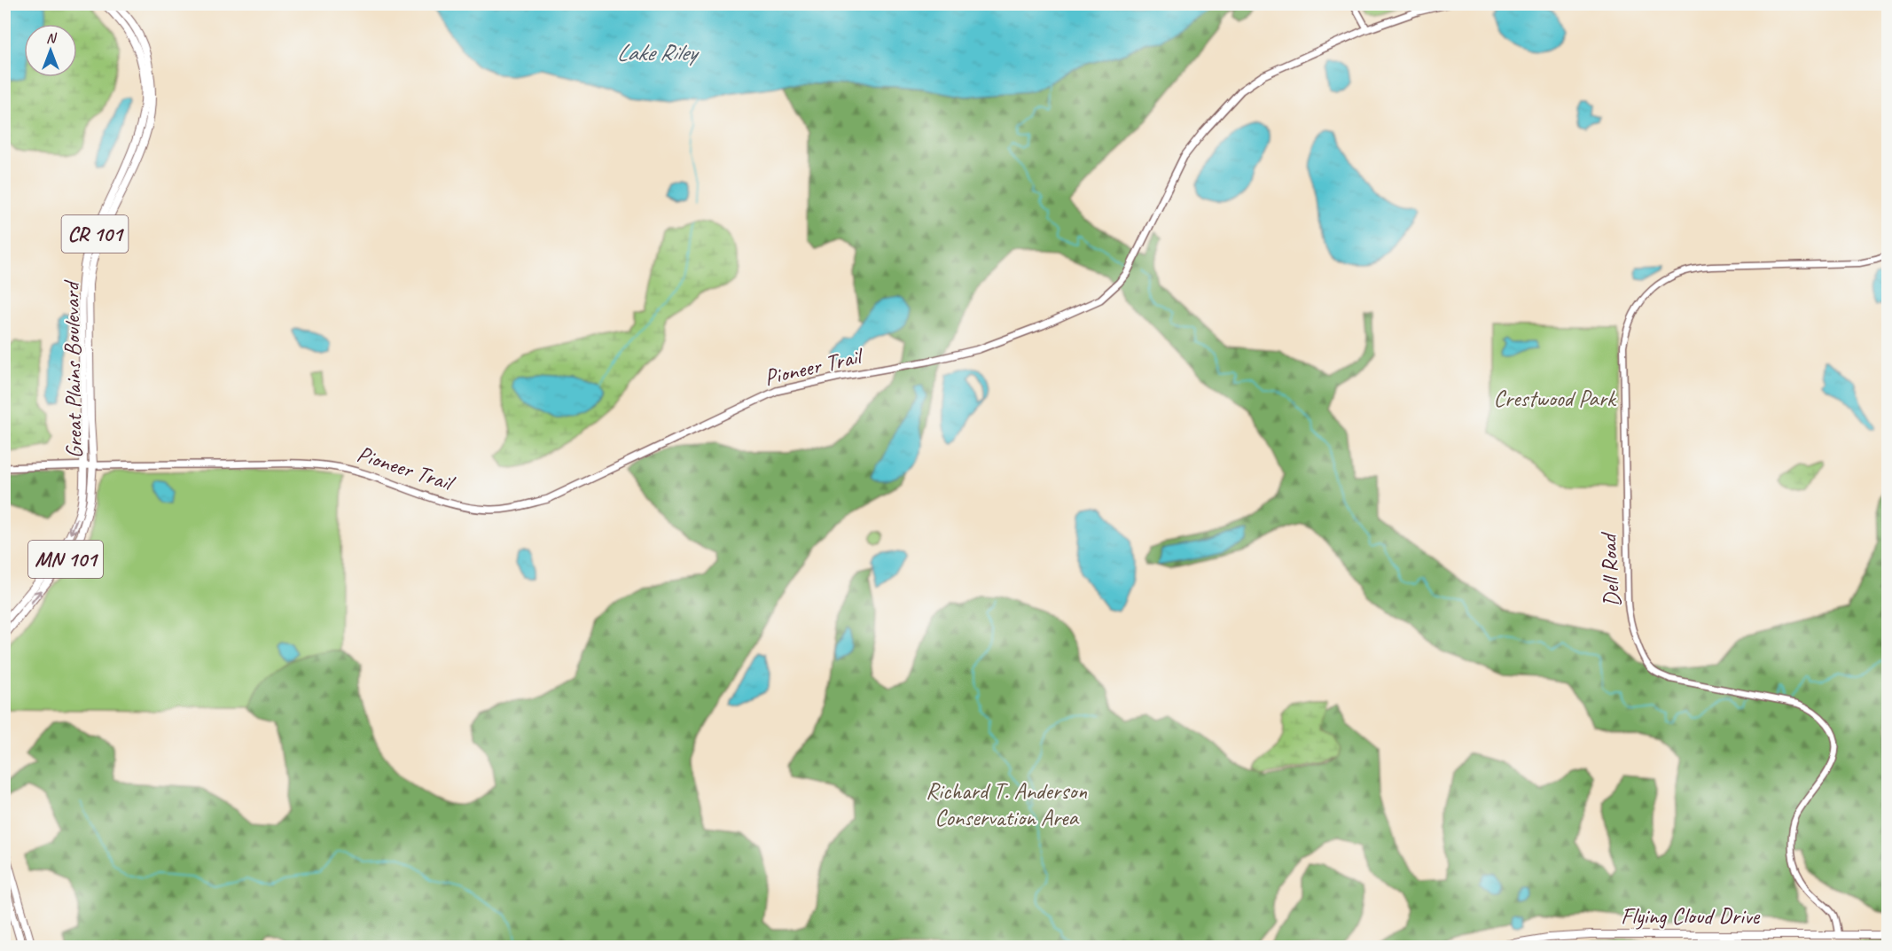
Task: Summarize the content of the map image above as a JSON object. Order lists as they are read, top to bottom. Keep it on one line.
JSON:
{"streets":{"main road":["CR 101","Pioneer Trail","Great Plains Boulevard","MN 101","Flying Cloud Drive"],"street":["Dell Road"]},"crossings":[["Pioneer Trail","Great Plains Boulevard"],["Dell Road","Flying Cloud Drive"]],"water":["Lake Riley"],"parks":["Crestwood Park","Richard T. Anderson Conservation Area"],"north":"top"}
